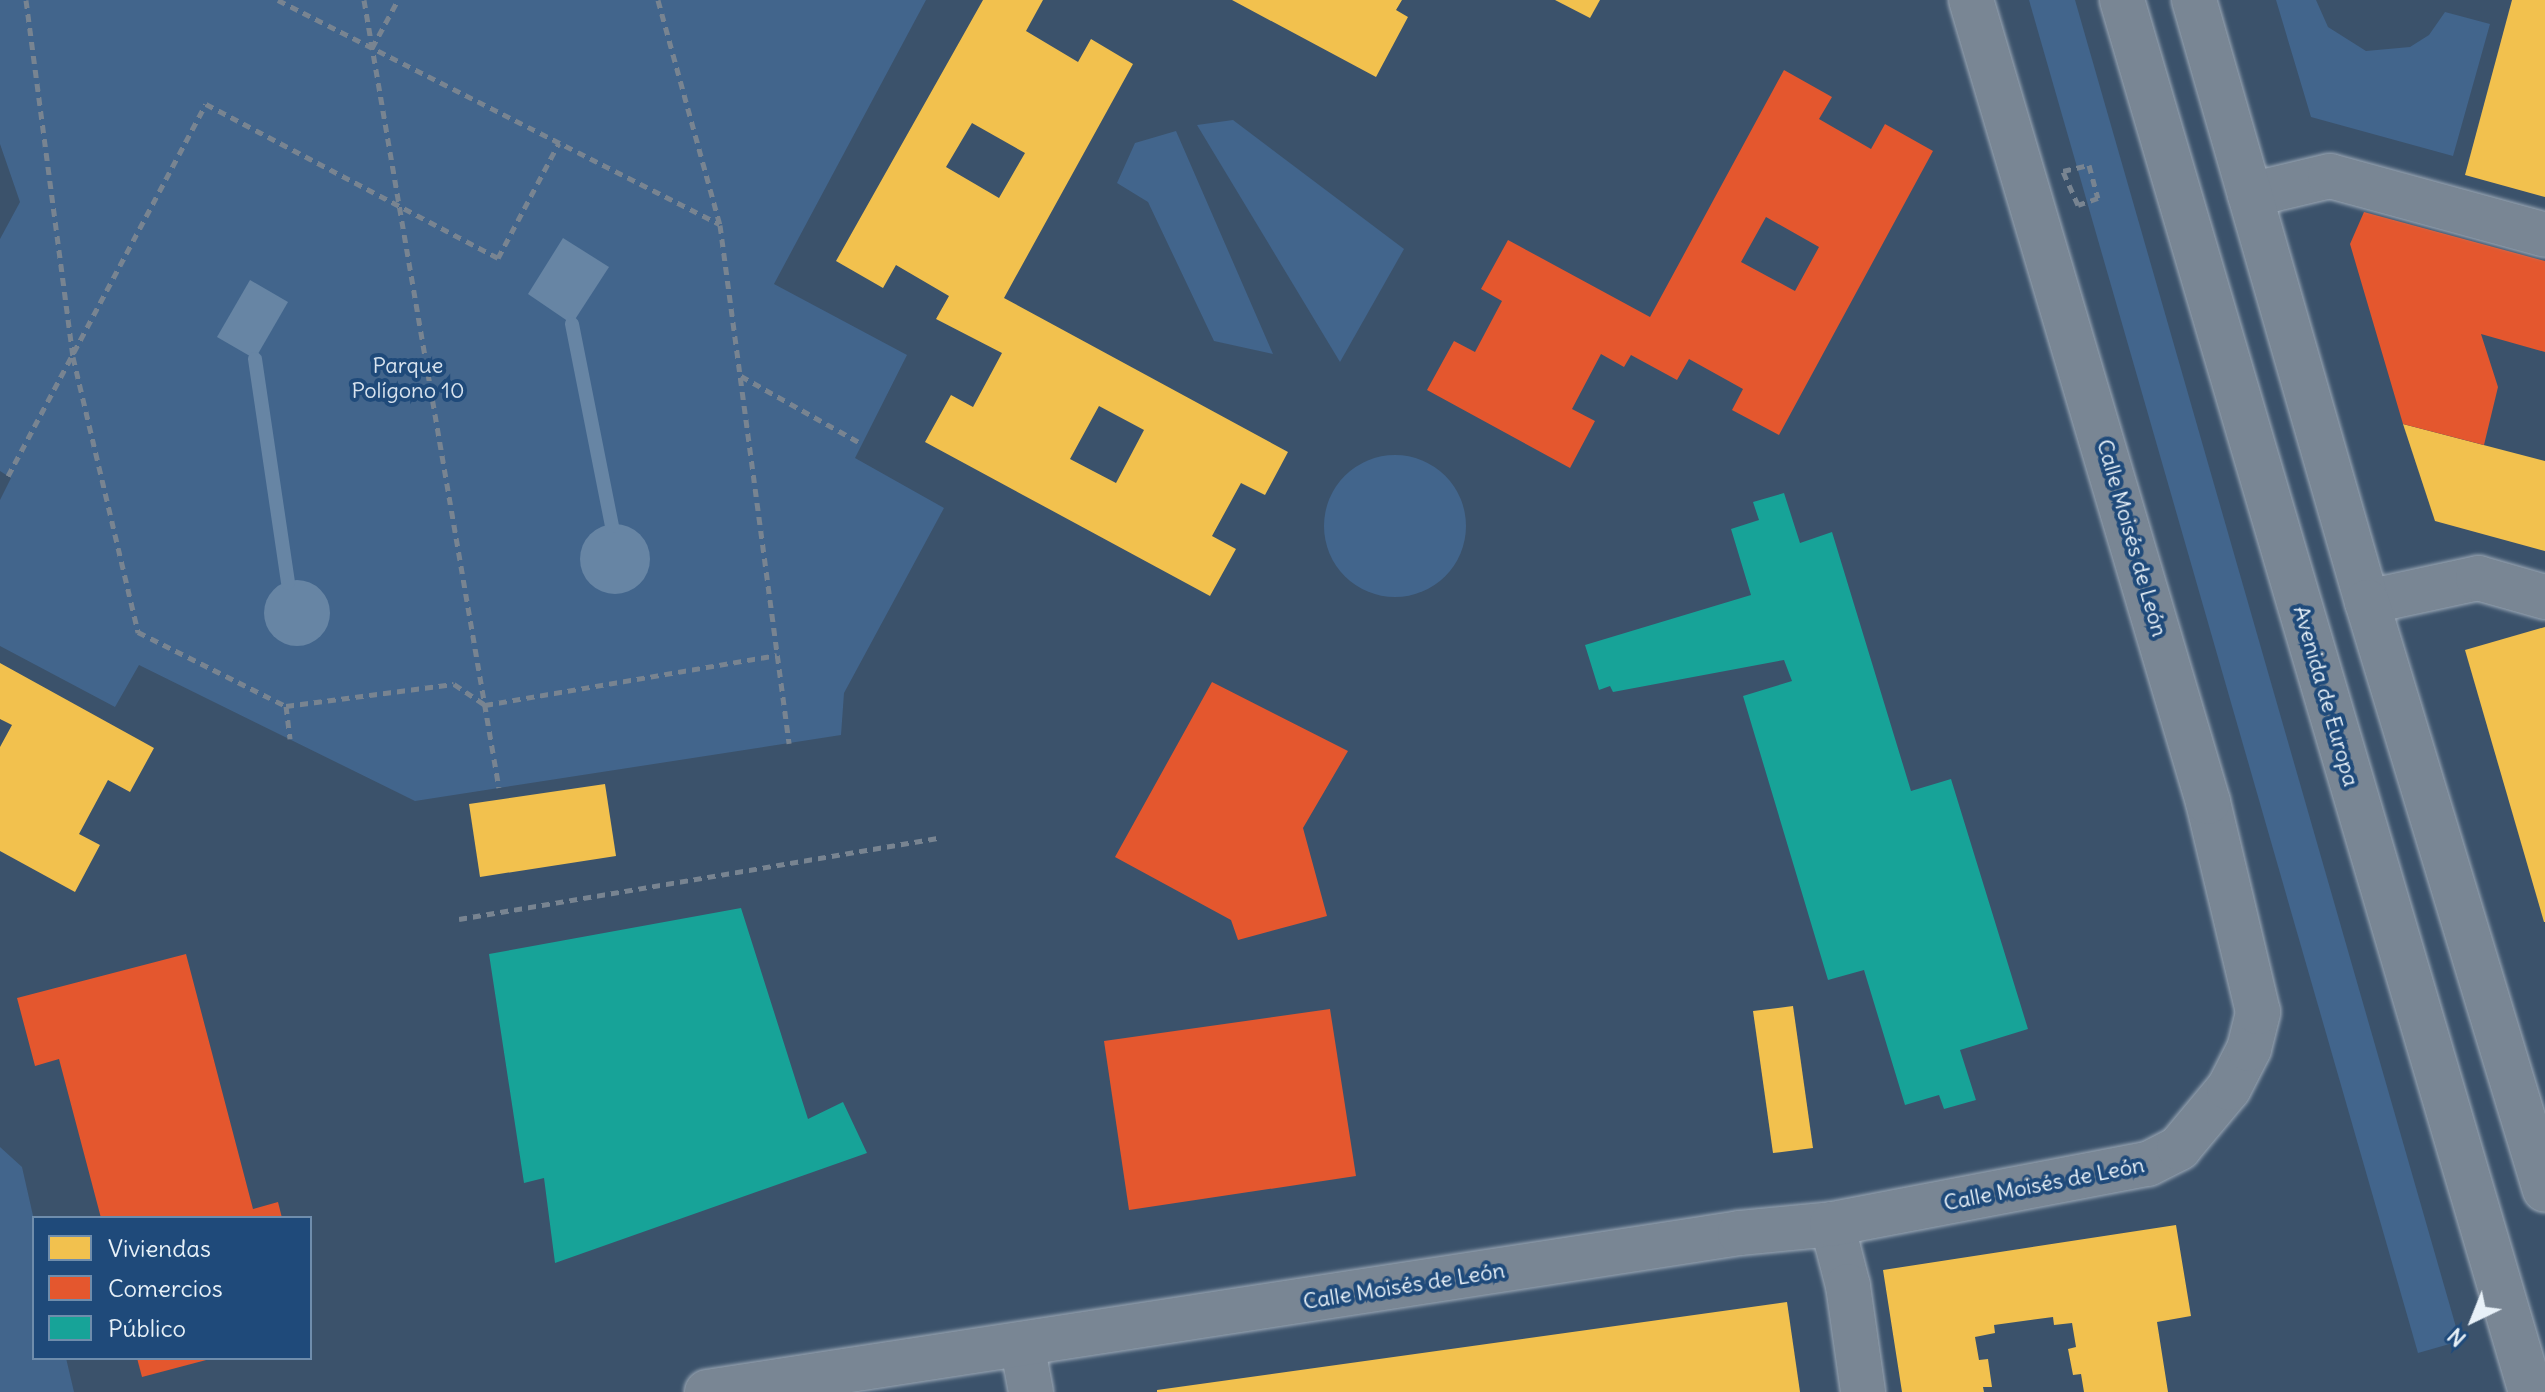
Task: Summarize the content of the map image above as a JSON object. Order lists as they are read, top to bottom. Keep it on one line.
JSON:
{"streets":{"street":["Calle Moisés de León","Avenida de Europa"]},"parks":["Parque Polígono 10"],"legend":["Viviendas","Comercios","Público"],"north":"bottom left"}
